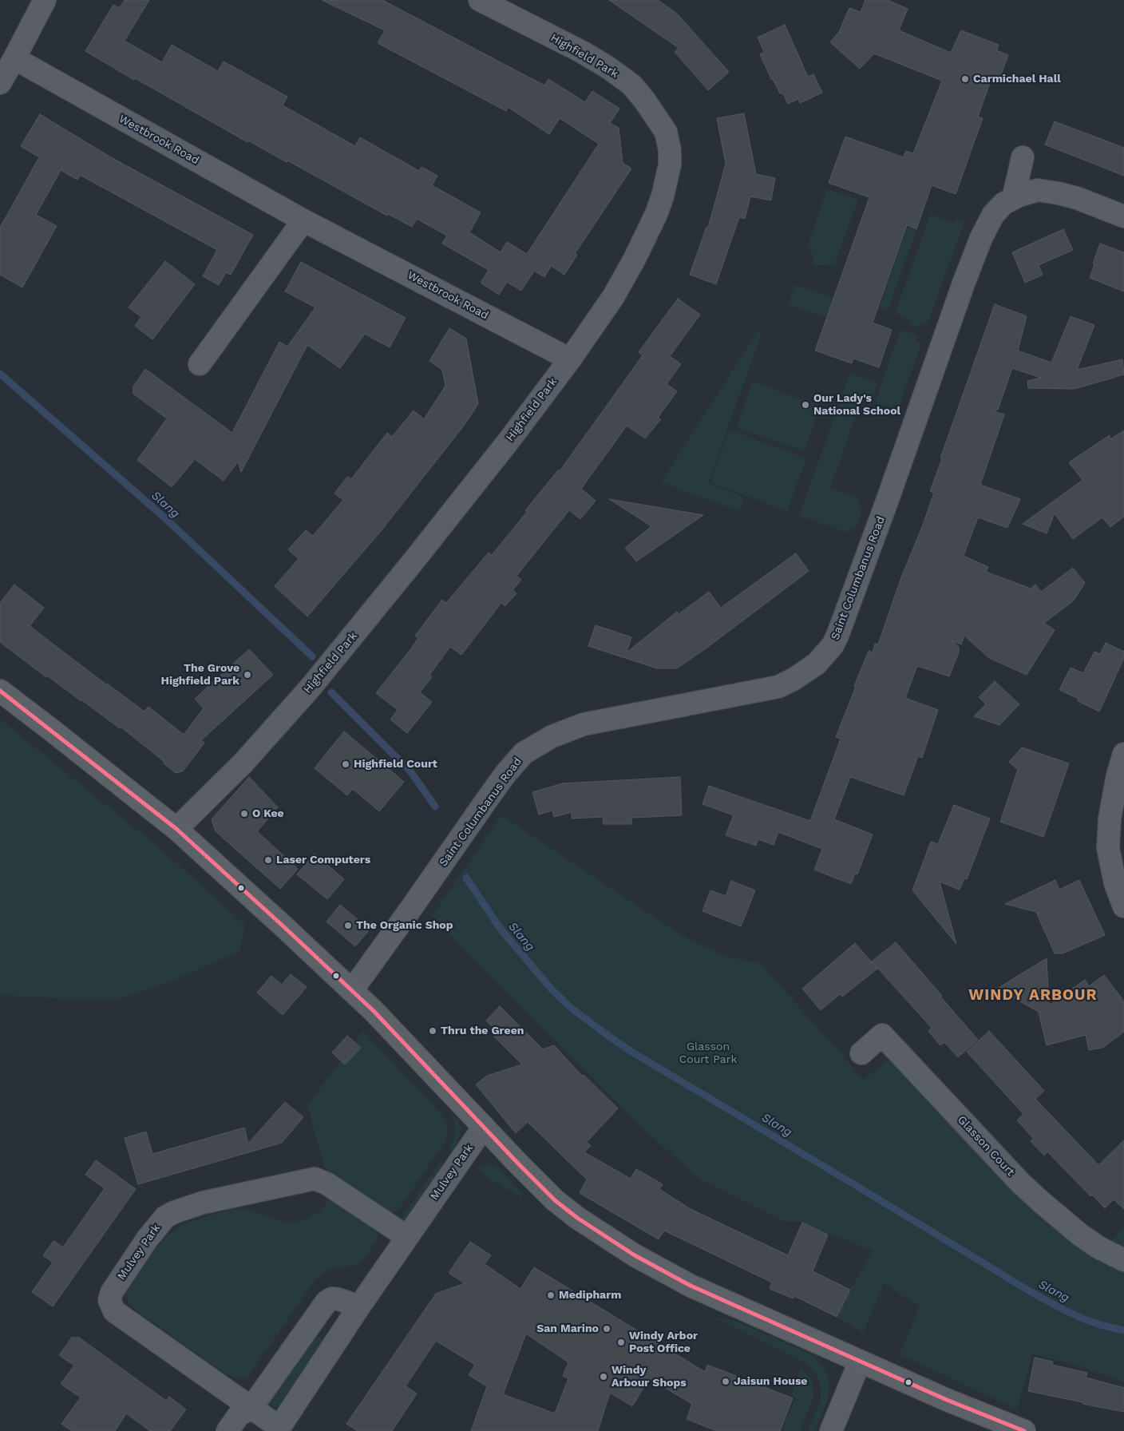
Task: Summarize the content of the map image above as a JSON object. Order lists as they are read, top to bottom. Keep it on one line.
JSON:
{"streets":{"street":["Highfield Park","Westbrook Road","Saint Columbanus Road","Glasson Court","Mulvey Park"]},"crossings":[["Highfield Park","Westbrook Road"]],"districts":["WINDY ARBOUR"],"water":["Slang"],"parks":["Glasson Court Park"],"places":["Carmichael Hall","Our Lady's National School","The Grove Highfield Park","Highfield Court","O Kee","Laser Computers","The Organic Shop","Thru the Green","Medipharm","San Marino","Windy Arbor Post Office","Windy Arbour Shops","Jaisun House"]}
